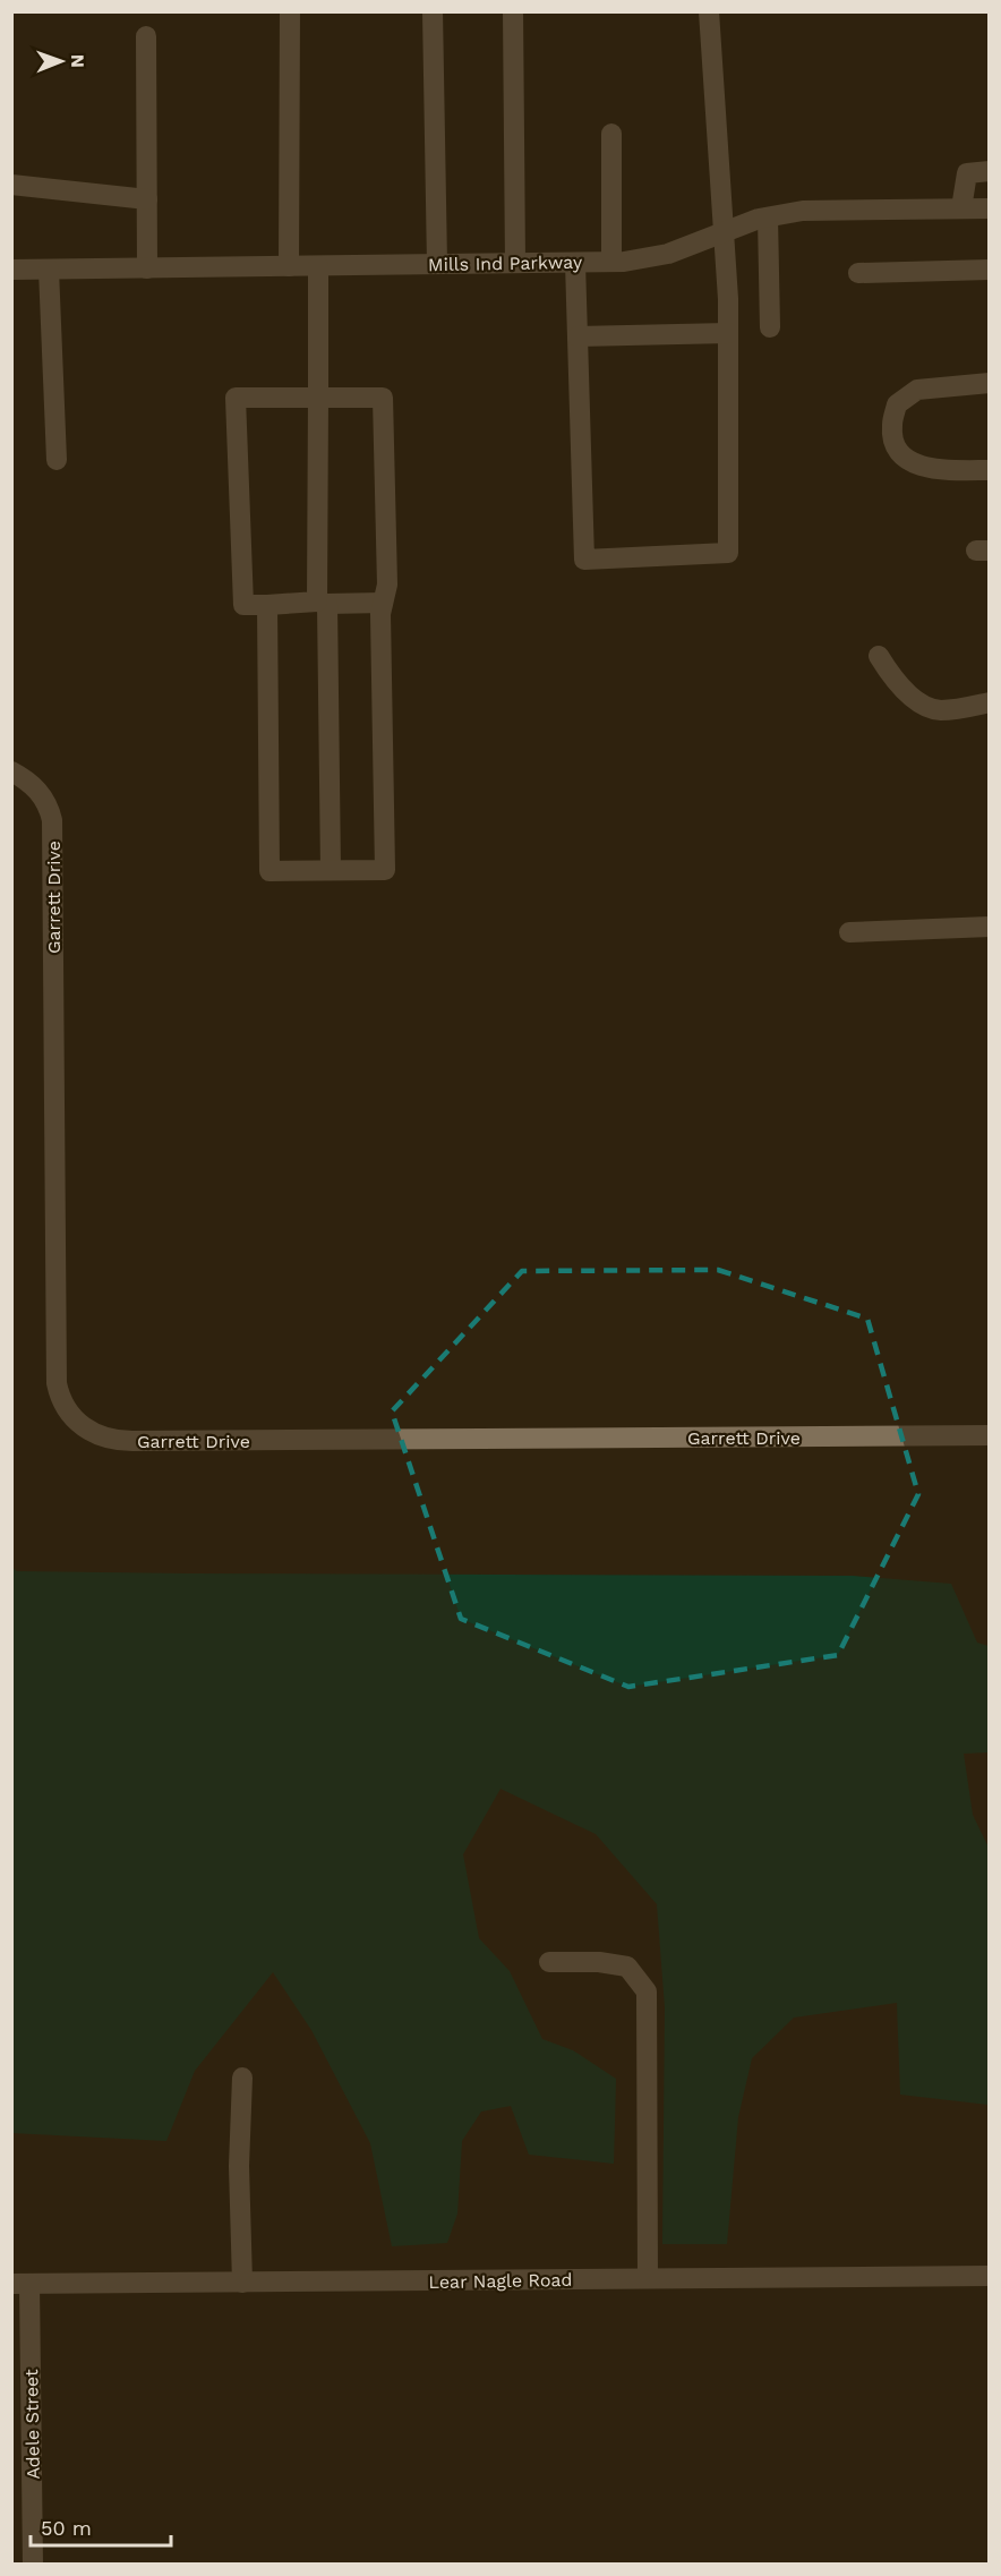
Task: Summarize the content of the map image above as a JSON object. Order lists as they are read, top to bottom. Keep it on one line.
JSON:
{"streets":{"street":["Mills Ind Parkway","Garrett Drive","Lear Nagle Road","Adele Street"]},"crossings":[["Lear Nagle Road","Adele Street"]],"scale_bar":"50 m","north":"right"}
